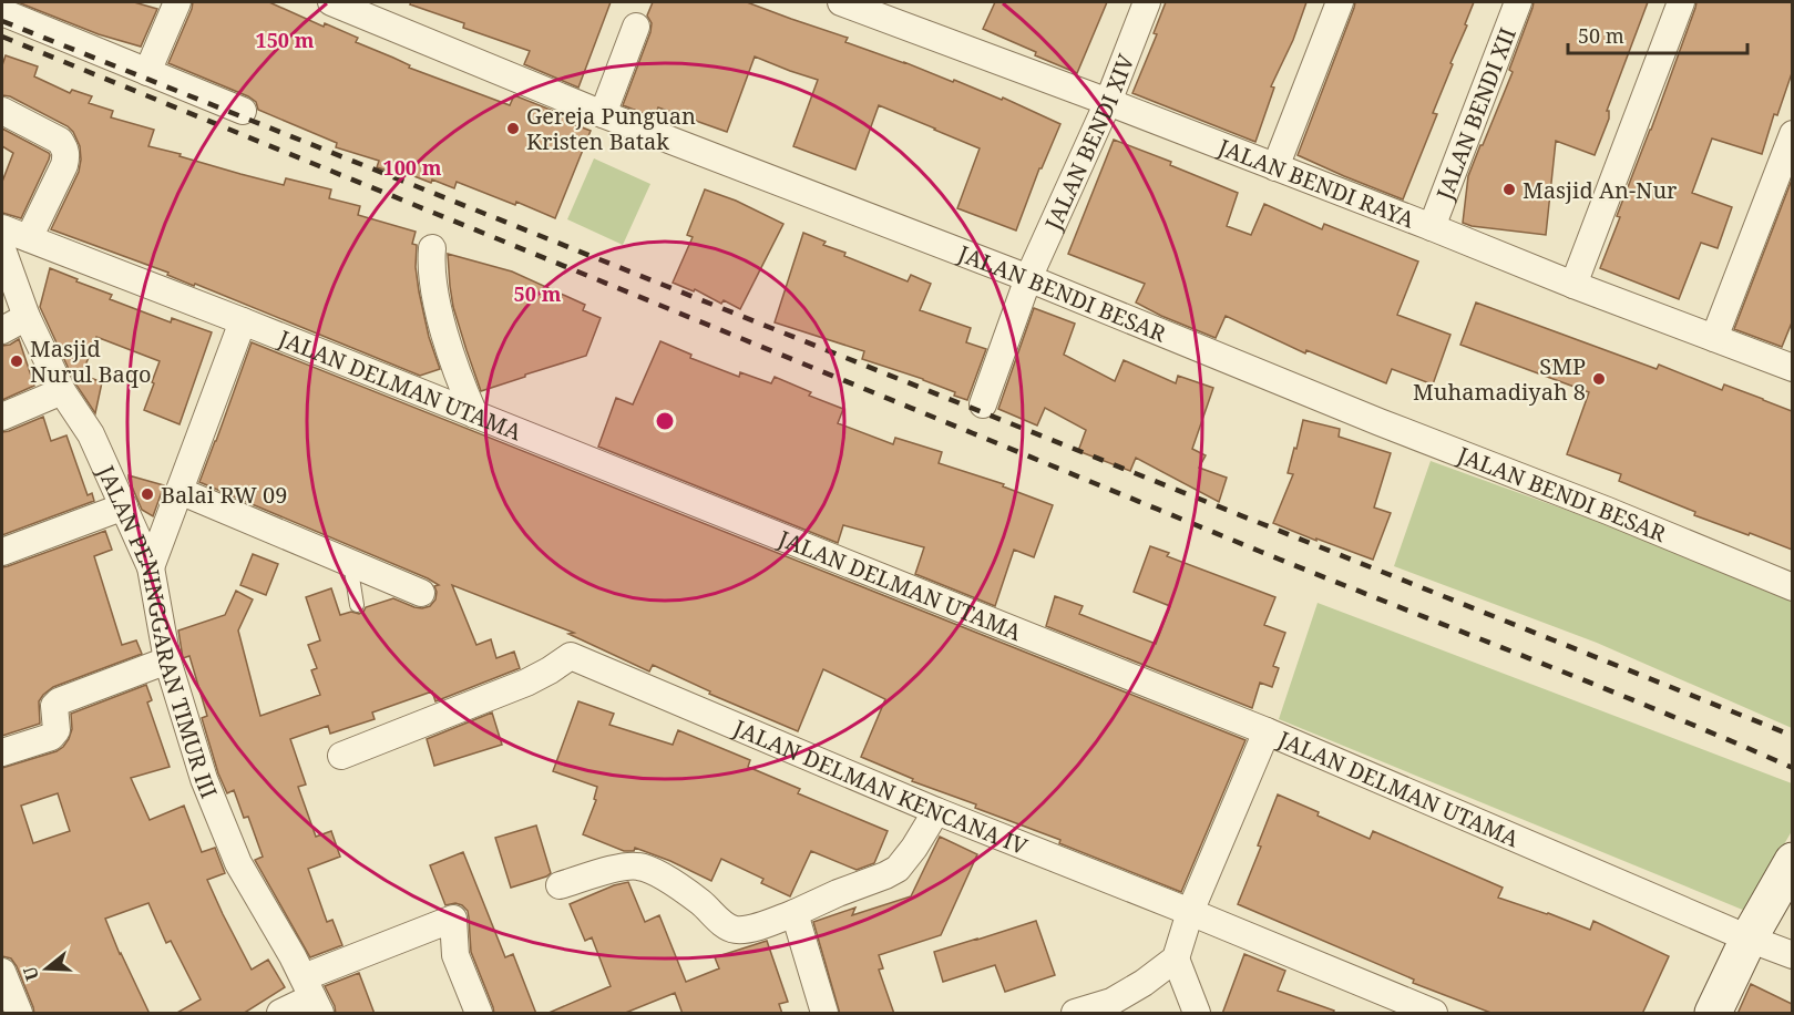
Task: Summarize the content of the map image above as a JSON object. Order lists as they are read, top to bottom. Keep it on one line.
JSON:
{"streets":{"street":["JALAN BENDI XII","JALAN BENDI XIV","JALAN BENDI RAYA","JALAN BENDI BESAR","JALAN DELMAN UTAMA","JALAN PENINGGARAN TIMUR III","JALAN DELMAN KENCANA IV"]},"crossings":[["JALAN BENDI XII","JALAN BENDI RAYA"],["JALAN BENDI XIV","JALAN BENDI RAYA"],["JALAN BENDI XIV","JALAN BENDI BESAR"]],"places":["Gereja Punguan Kristen Batak","Masjid An-Nur","Masjid Nurul Baqo","SMP Muhamadiyah 8","Balai RW 09"],"scale_bar":"50 m","north":"left","rings":["150 m","100 m","50 m"]}
